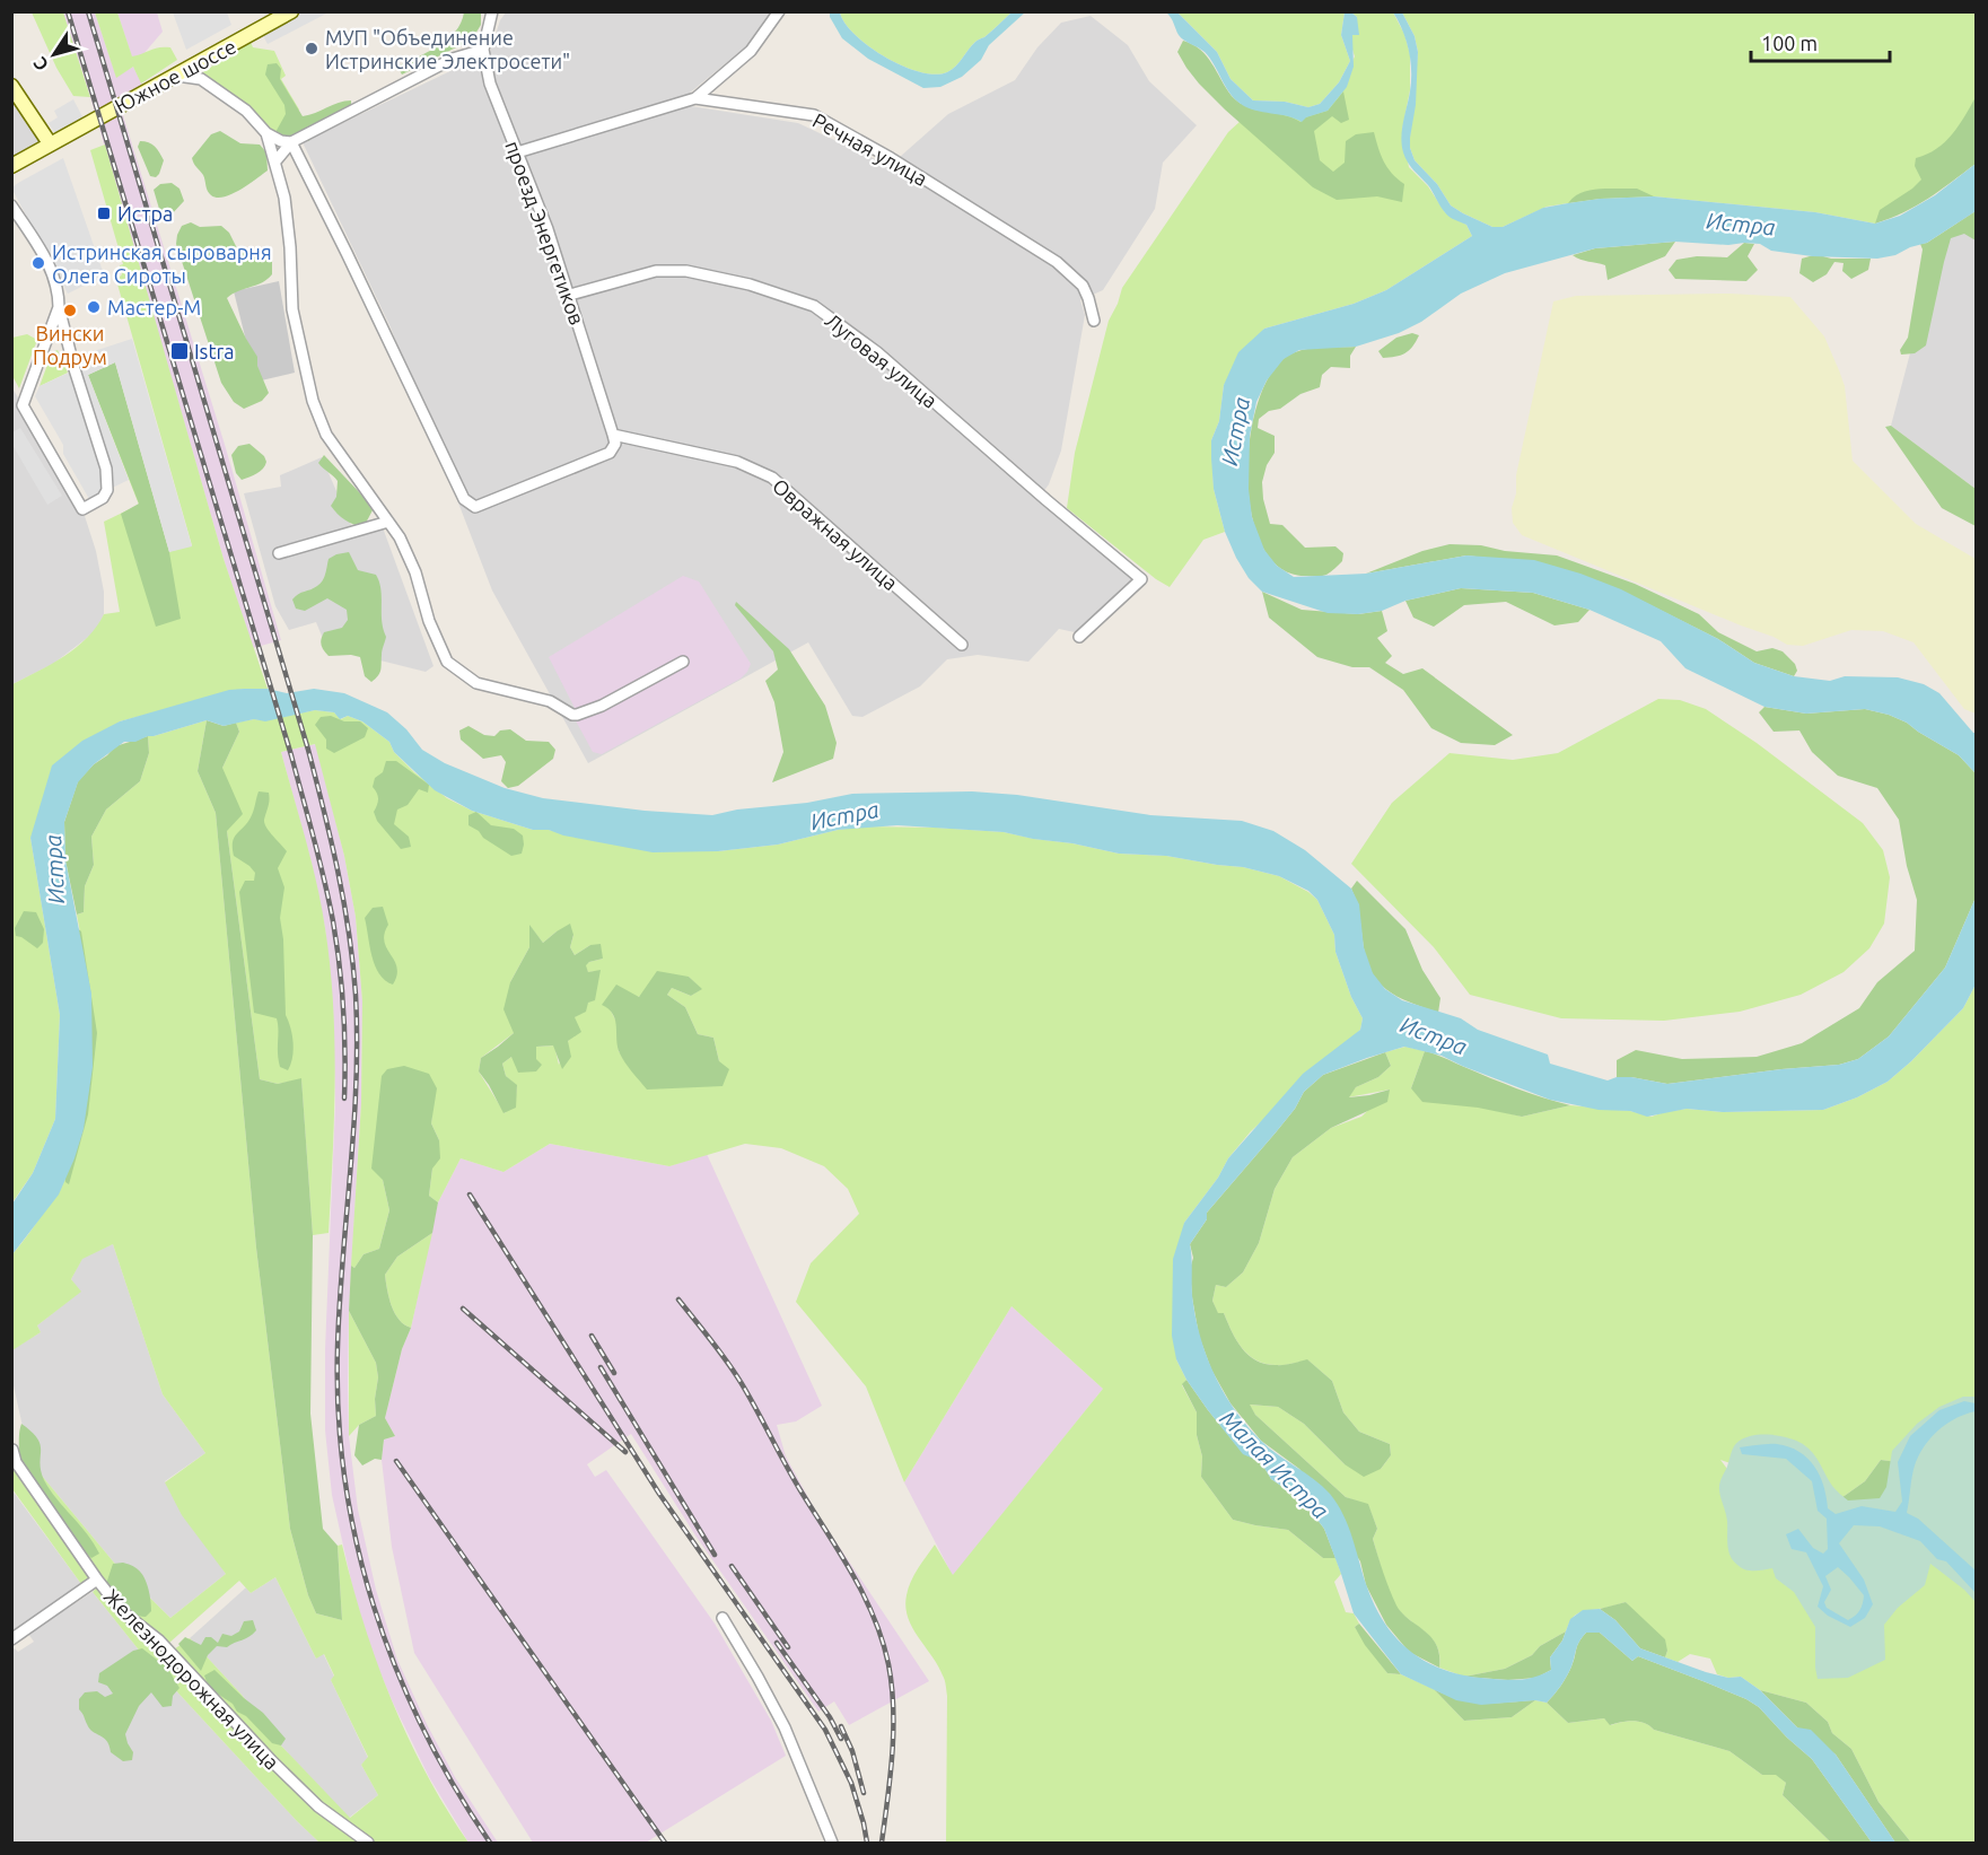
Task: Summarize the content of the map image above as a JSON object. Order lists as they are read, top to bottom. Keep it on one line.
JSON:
{"streets":{"main road":["Южное шоссе"],"street":["Речная улица","проезд Энергетиков","Луговая улица","Овражная улица","Железнодорожная улица"]},"crossings":[["Речная улица","проезд Энергетиков"],["проезд Энергетиков","Луговая улица"],["проезд Энергетиков","Овражная улица"]],"water":["Истра","Малая Истра"],"places":{"other":["МУП \"Объединение Истринские Электросети\"","Истринская сыроварня Олега Сироты","Мастер-М","Вински Подрум"],"transit":["Истра","Istra"]},"scale_bar":"100 m","north":"bottom left"}
